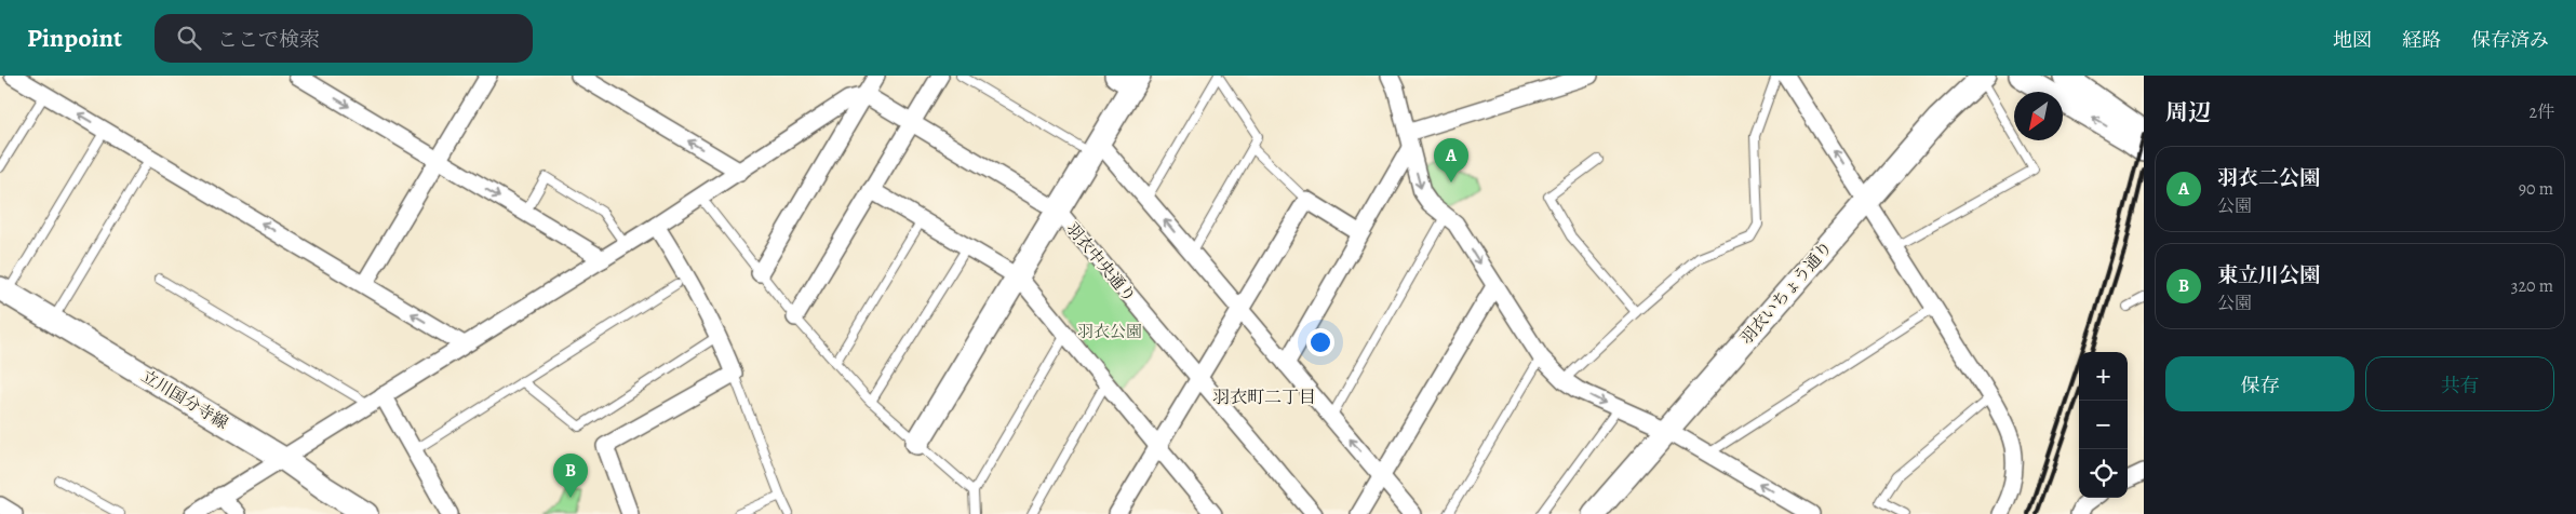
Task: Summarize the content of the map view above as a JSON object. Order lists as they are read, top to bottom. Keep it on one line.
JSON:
{"streets":{"street":["羽衣中央通り","羽衣いちょう通り","立川国分寺線"]},"districts":["羽衣町二丁目"],"parks":["羽衣公園"],"north":"bottom left","page":{"header":"Pinpoint","search":"ここで検索","nav":["地図","経路","保存済み"],"heading":["周辺","2件"],"pins":["A","B"],"list":[{"mark":"A","name":"羽衣二公園","note":"公園","value":"90 m"},{"mark":"B","name":"東立川公園","note":"公園","value":"320 m"}],"buttons":["保存","共有"],"map_buttons":["+","−"]}}
